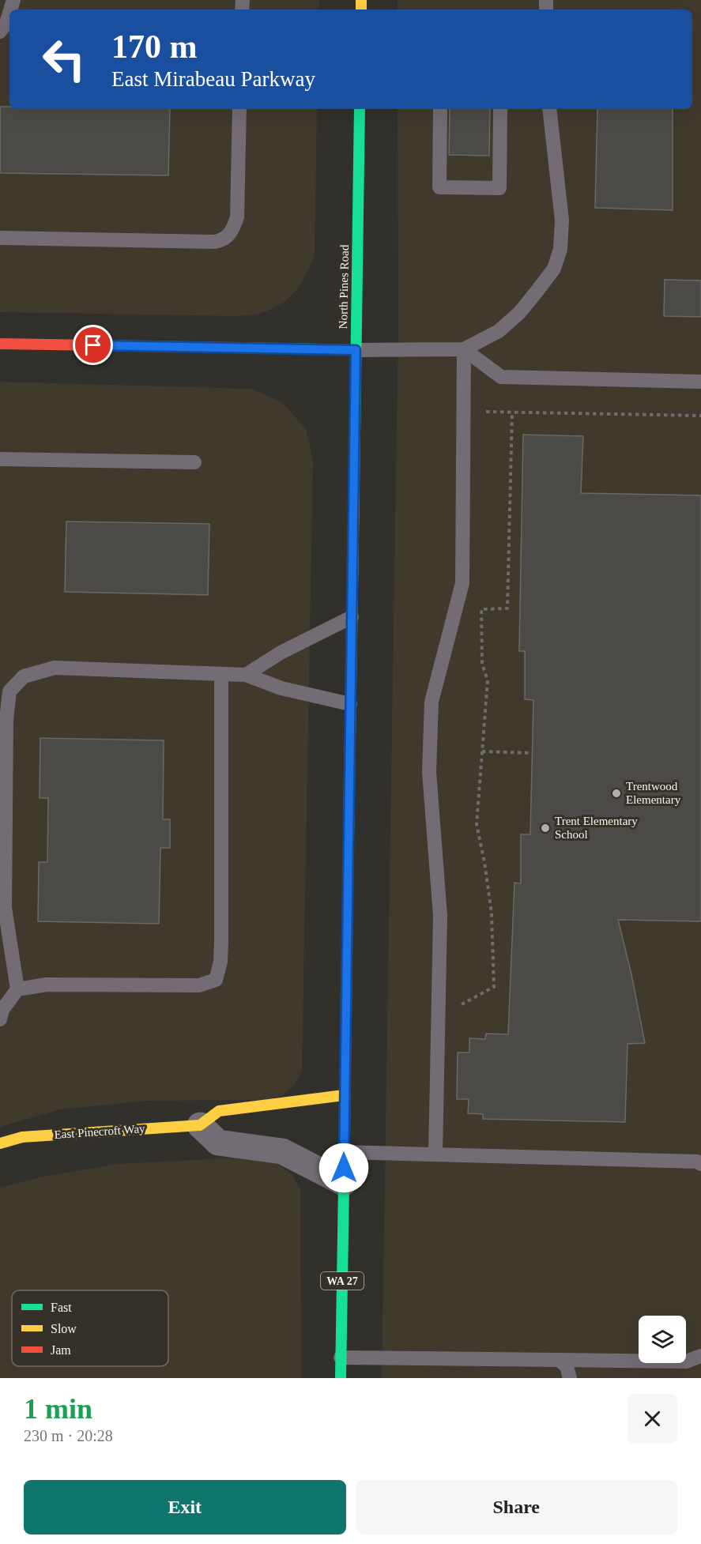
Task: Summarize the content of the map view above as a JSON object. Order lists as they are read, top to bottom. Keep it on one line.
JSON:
{"streets":{"main road":["North Pines Road","East Pinecroft Way","WA 27"]},"places":["Trentwood Elementary","Trent Elementary School"],"legend":["Fast","Slow","Jam"],"page":{"turn":["170 m","East Mirabeau Parkway"],"heading":["1 min","230 m · 20:28"],"buttons":["Exit","Share"]}}
